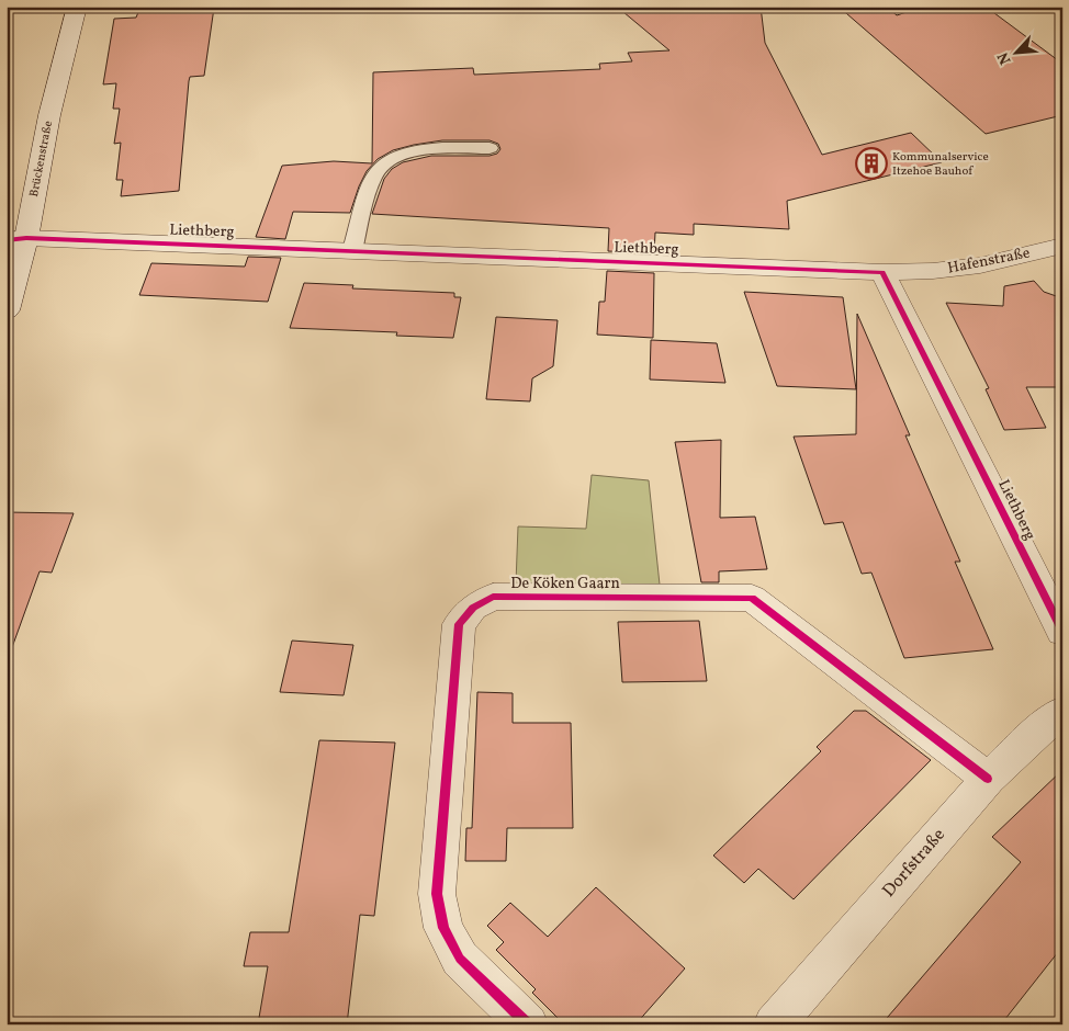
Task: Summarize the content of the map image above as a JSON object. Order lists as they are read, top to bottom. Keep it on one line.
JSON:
{"streets":{"street":["Brückenstraße","Liethberg","Hafenstraße","De Köken Gaarn","Dorfstraße"]},"crossings":[["Brückenstraße","Liethberg"],["Liethberg","Hafenstraße"],["De Köken Gaarn","Dorfstraße"]],"places":{"building":["Kommunalservice Itzehoe Bauhof"]},"north":"bottom left"}
